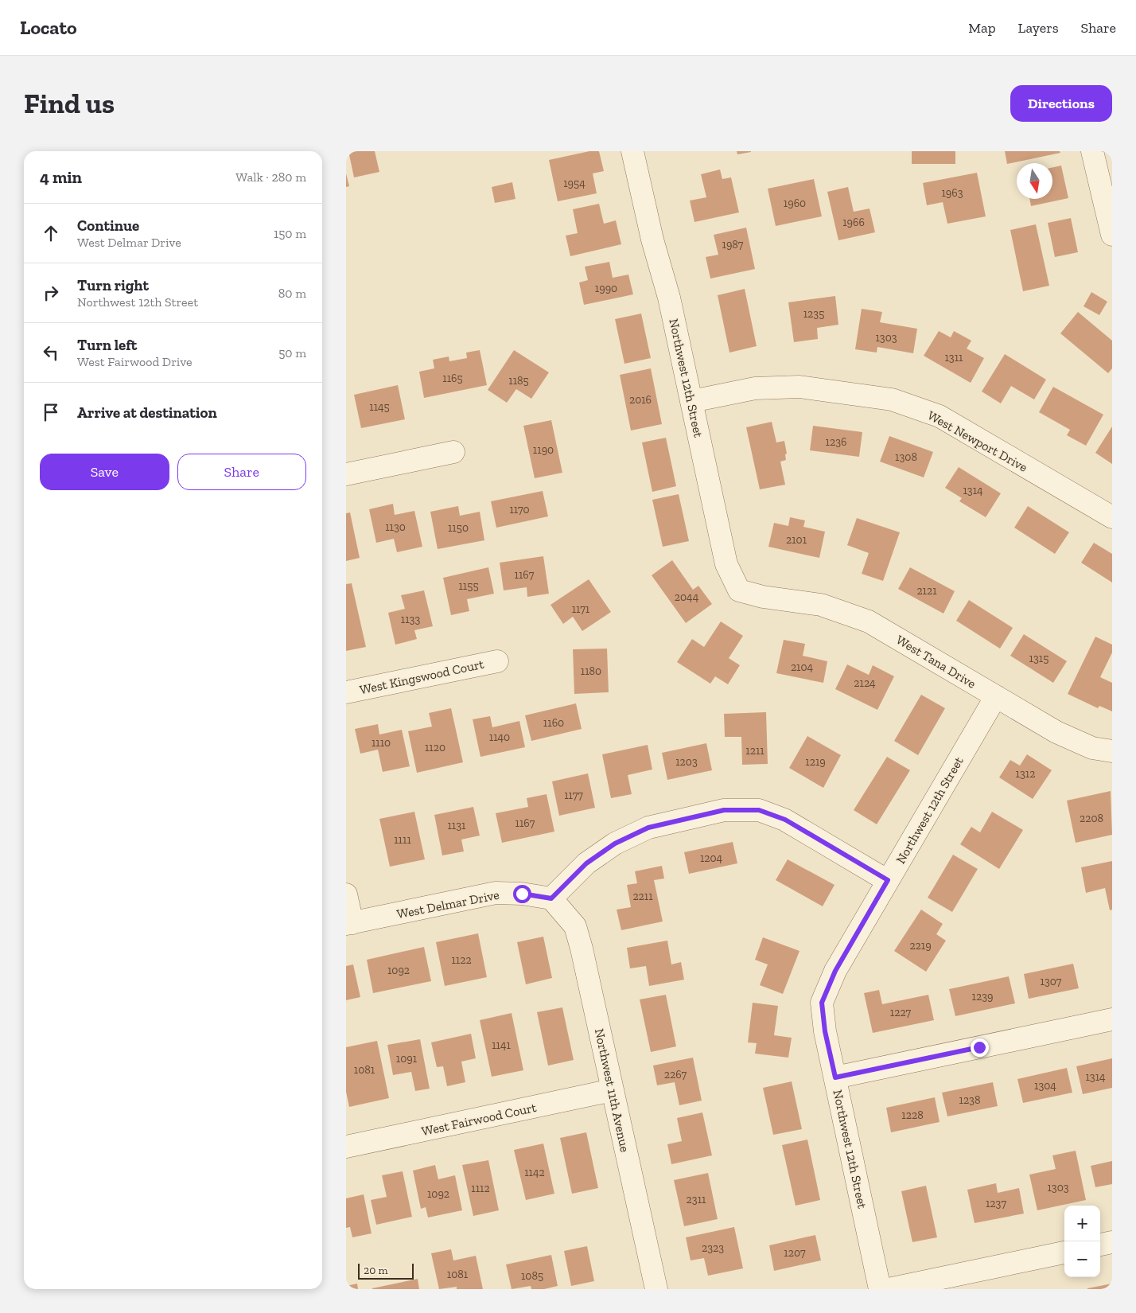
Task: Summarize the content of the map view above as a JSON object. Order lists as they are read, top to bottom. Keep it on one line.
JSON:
{"streets":{"street":["Northwest 12th Street","West Newport Drive","West Tana Drive","West Kingswood Court","West Delmar Drive","Northwest 11th Avenue","West Fairwood Court"]},"crossings":[["Northwest 12th Street","West Newport Drive"],["Northwest 12th Street","West Tana Drive"],["West Delmar Drive","Northwest 11th Avenue"],["Northwest 11th Avenue","West Fairwood Court"]],"house_numbers":["1954","1963","1960","1966","1987","1990","1235","1303","1311","1165","1185","2016","1145","1236","1190","1308","1314","1170","1130","1150","2101","1167","1155","2121","2044","1171","1133","1315","2104","1180","2124","1160","1140","1110","1120","1211","1203","1219","1312","1177","2208","1167","1131","1111","1204","2211","2219","1122","1092","1307","1239","1227","1141","1091","1081","2267","1314","1304","1238","1228","1142","1303","1112","1092","2311","1237","2323","1207","1081","1085"],"scale_bar":"20 m","north":"bottom","page":{"header":"Locato","nav":["Map","Layers","Share"],"buttons":["Directions",["Save","Share"]],"title":"Find us","heading":["4 min","Walk · 280 m"],"list":[["Continue","West Delmar Drive","150 m"],["Turn right","Northwest 12th Street","80 m"],["Turn left","West Fairwood Drive","50 m"],"Arrive at destination"],"map_buttons":["+","−"],"scale":"20 m"}}
